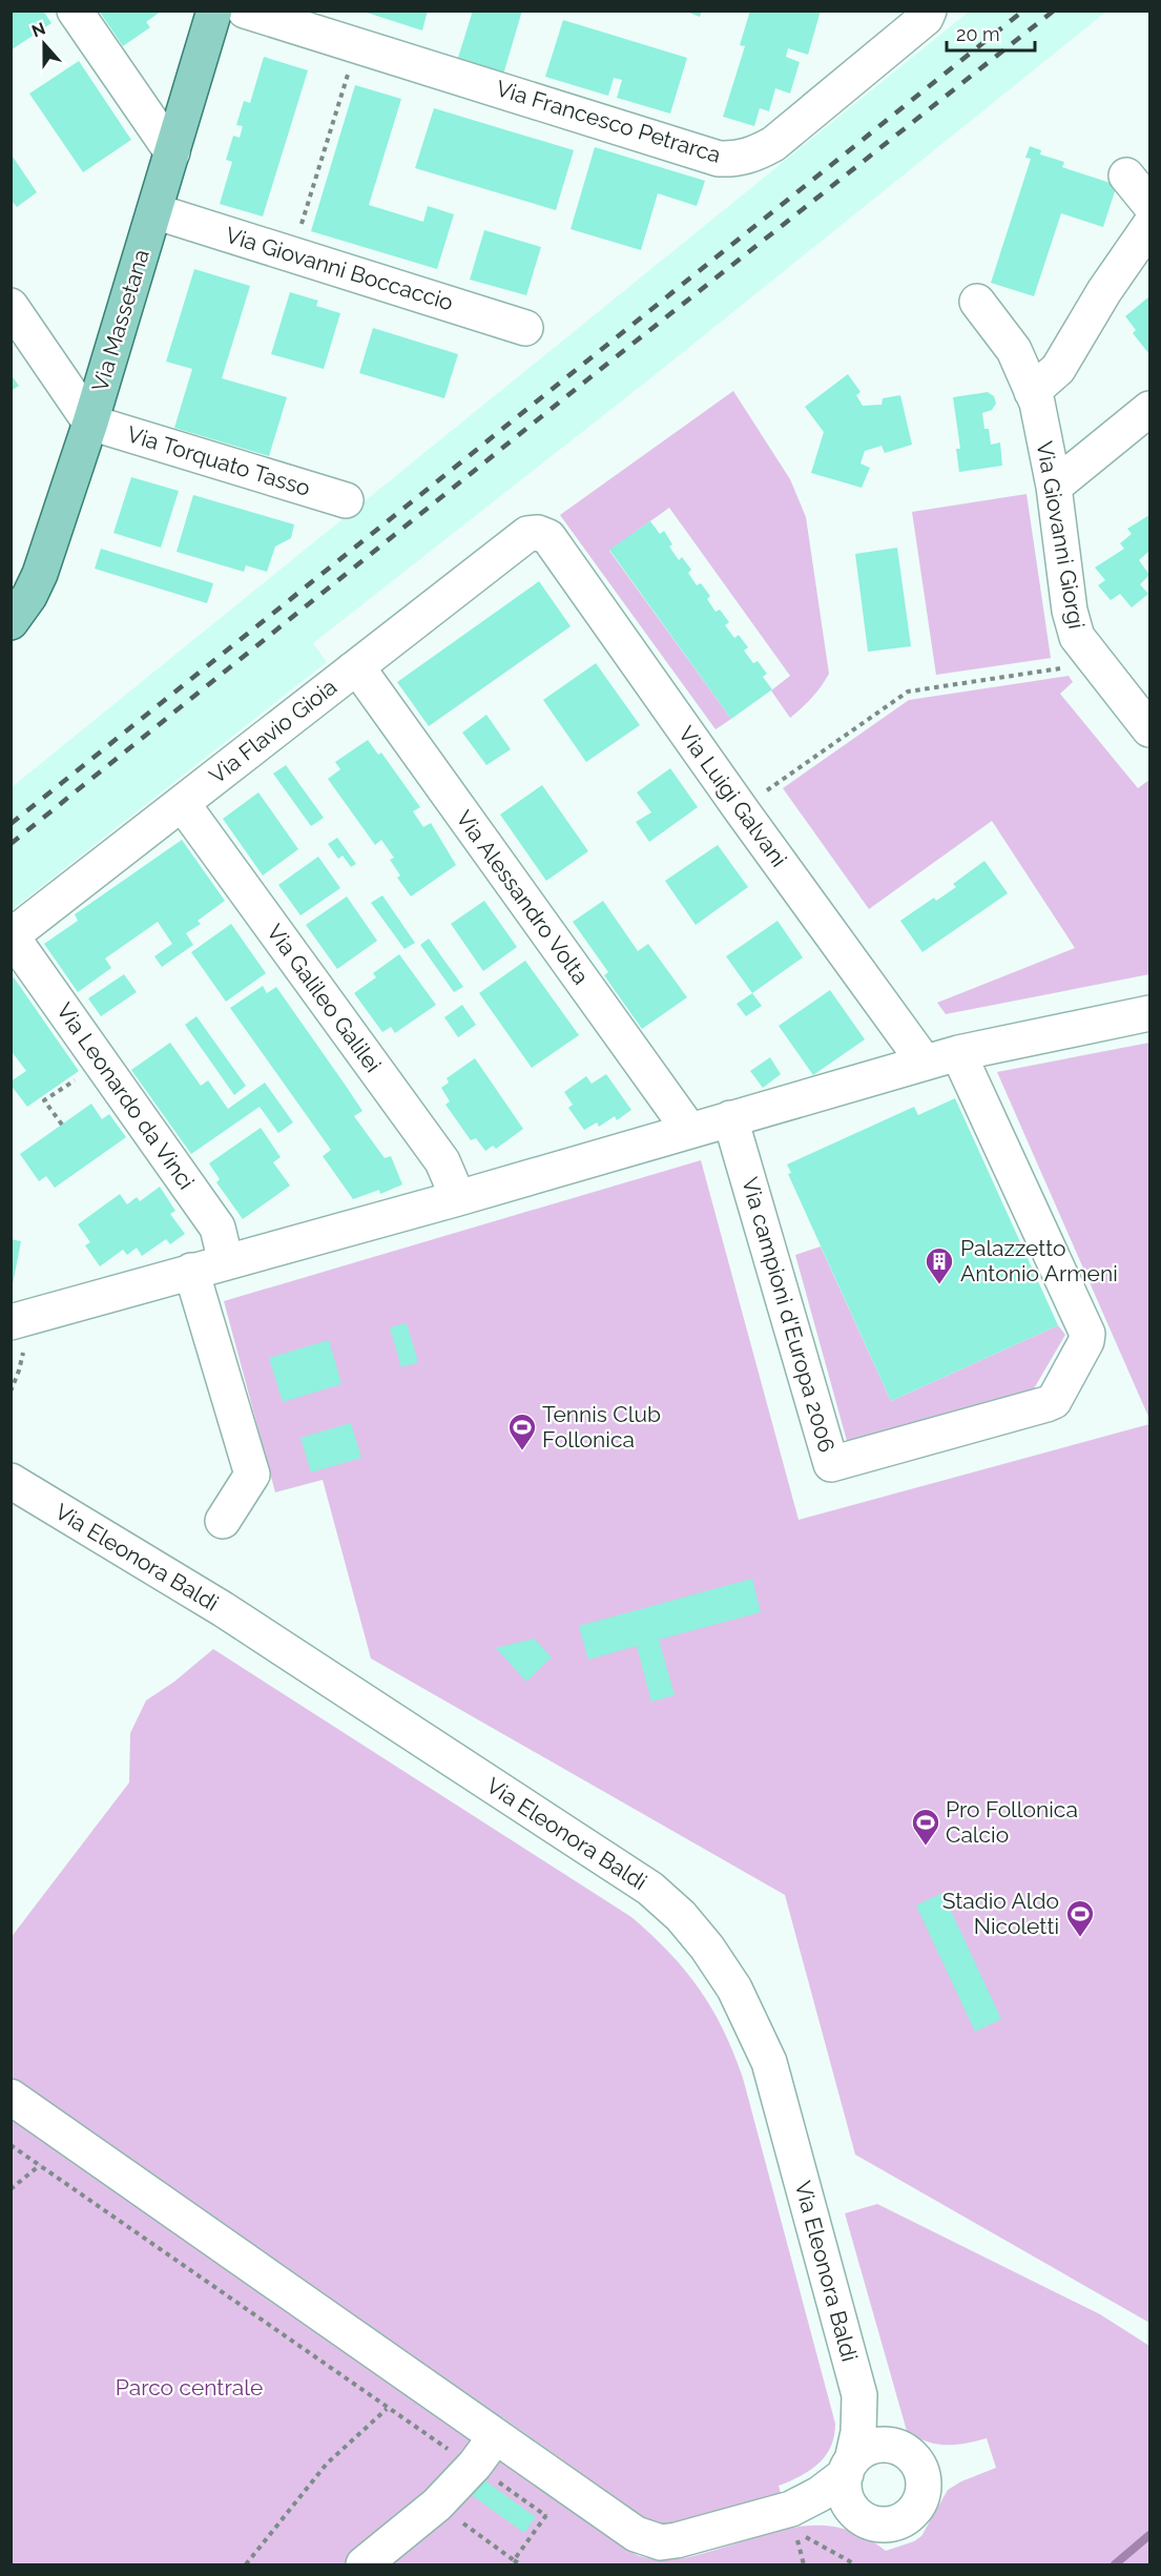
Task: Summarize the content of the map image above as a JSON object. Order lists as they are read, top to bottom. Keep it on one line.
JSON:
{"streets":{"main road":["Via Massetana"],"street":["Via Francesco Petrarca","Via Giovanni Boccaccio","Via Torquato Tasso","Via Giovanni Giorgi","Via Flavio Gioia","Via Luigi Galvani","Via Alessandro Volta","Via Galileo Galilei","Via Leonardo da Vinci","Via campioni d'Europa 2006","Via Eleonora Baldi"]},"crossings":[["Via Giovanni Boccaccio","Via Massetana"],["Via Massetana","Via Torquato Tasso"],["Via Flavio Gioia","Via Luigi Galvani"],["Via Flavio Gioia","Via Alessandro Volta"],["Via Flavio Gioia","Via Galileo Galilei"],["Via Flavio Gioia","Via Leonardo da Vinci"]],"parks":["Parco centrale"],"places":{"building":["Palazzetto Antonio Armeni"],"sports":["Tennis Club Follonica","Pro Follonica Calcio","Stadio Aldo Nicoletti"]},"scale_bar":"20 m","north":"top"}
